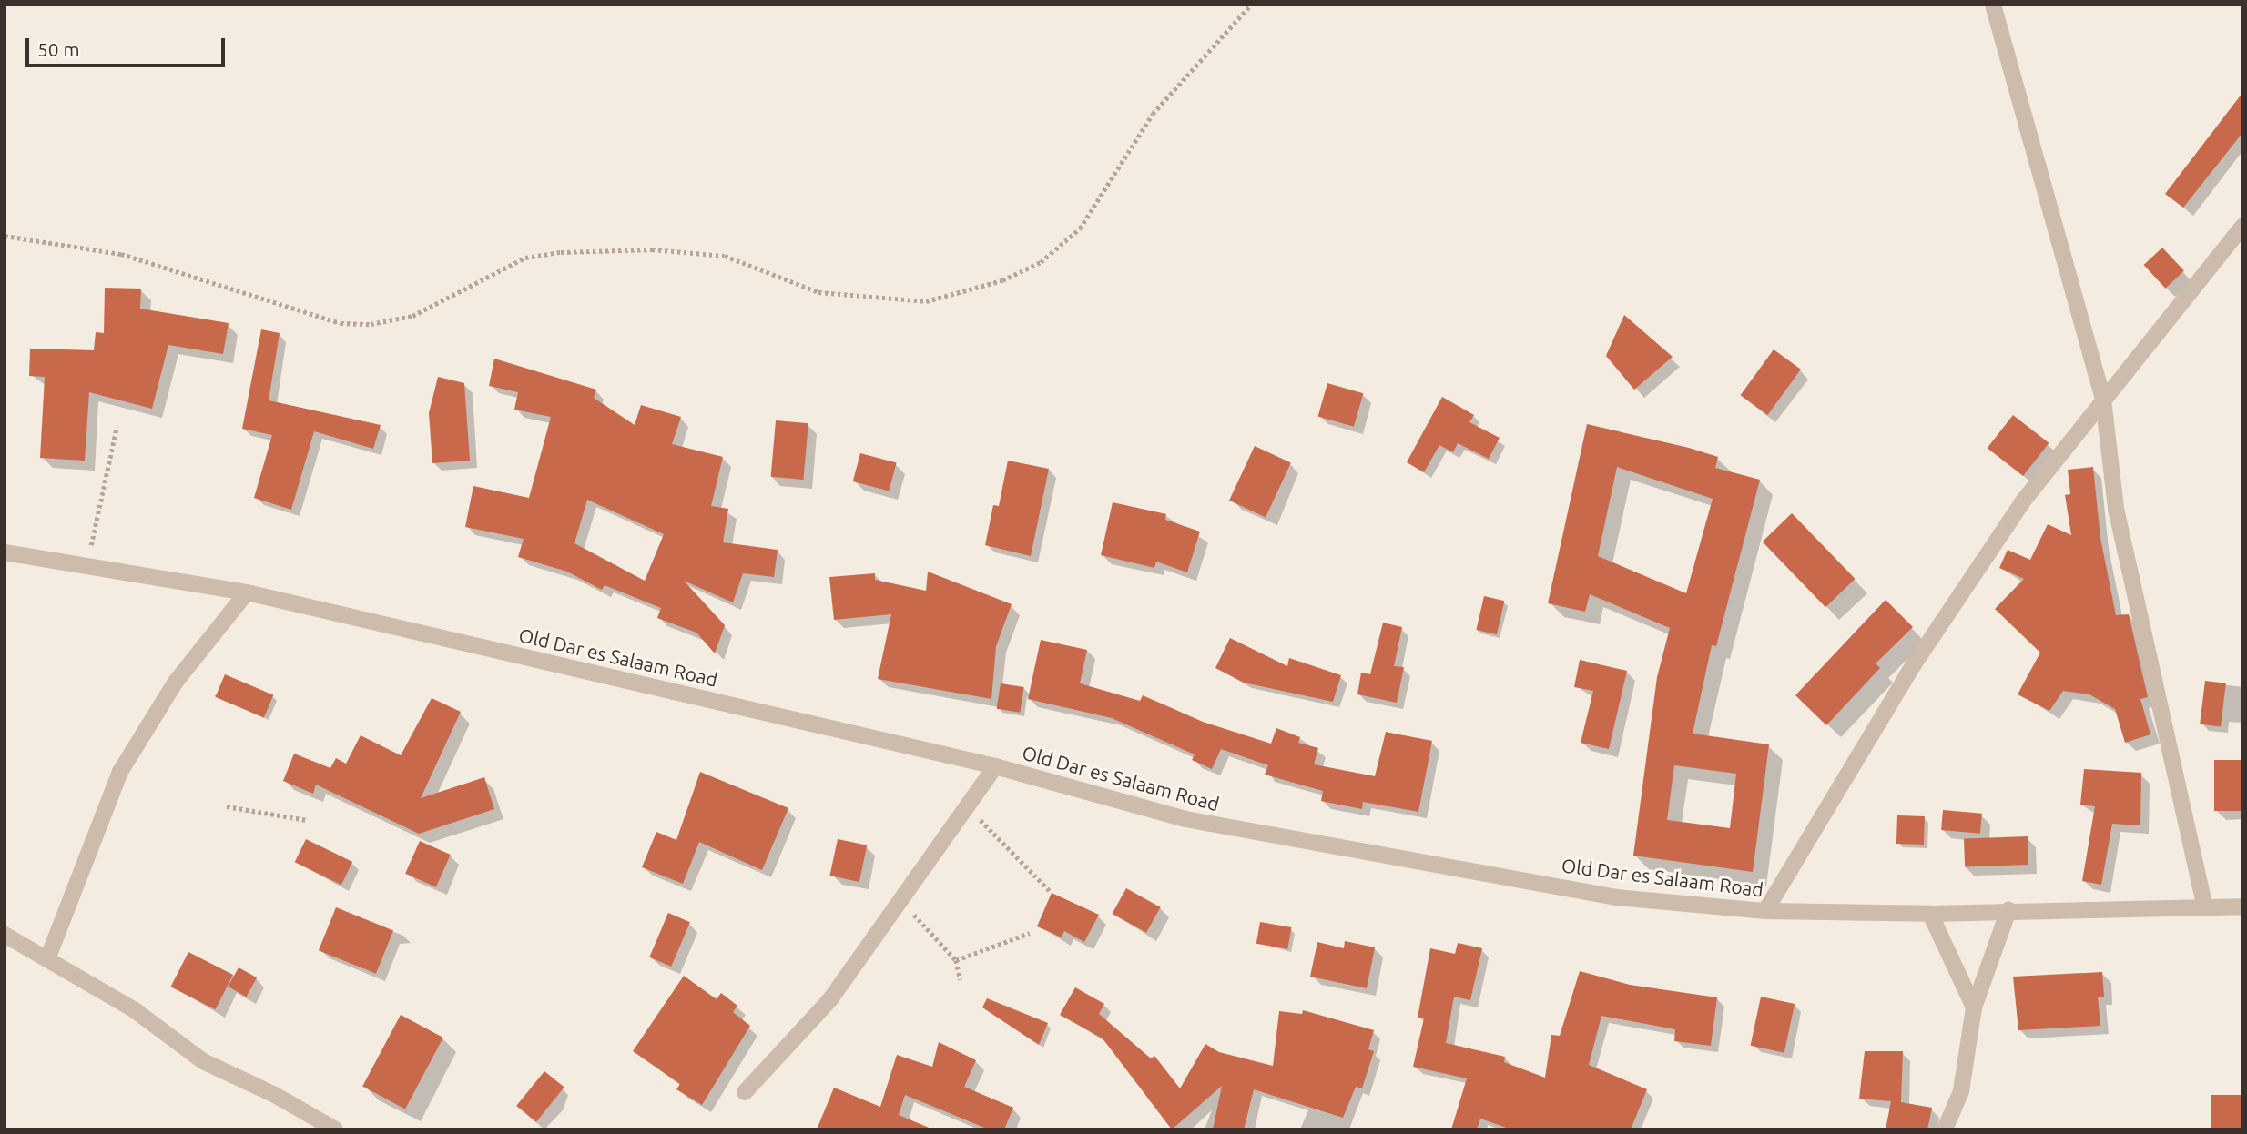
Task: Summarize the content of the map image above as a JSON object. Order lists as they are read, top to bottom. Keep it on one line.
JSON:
{"streets":{"street":["Old Dar es Salaam Road"]},"scale_bar":"50 m"}
